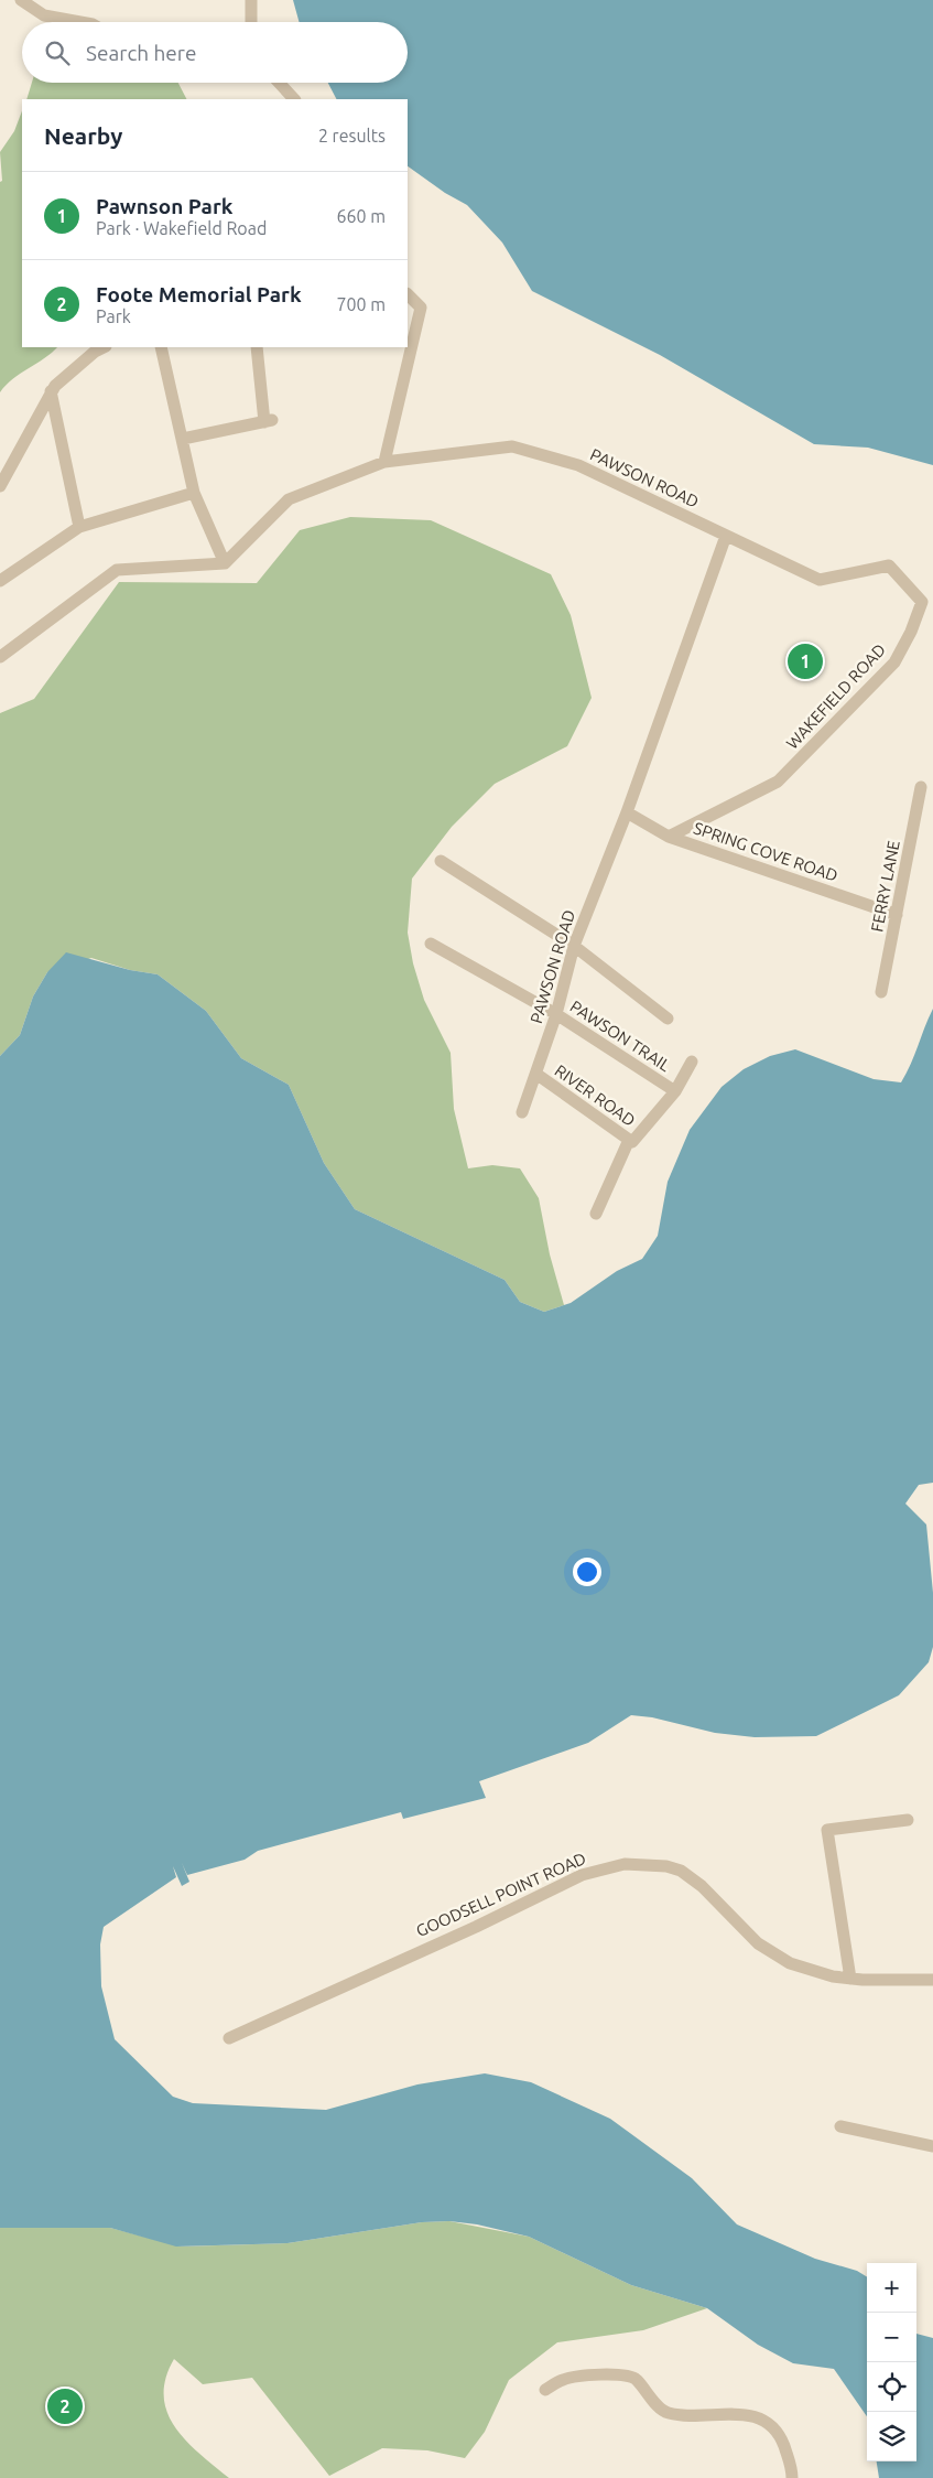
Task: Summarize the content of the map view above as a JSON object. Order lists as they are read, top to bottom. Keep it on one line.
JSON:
{"streets":{"street":["PAWSON ROAD","WAKEFIELD ROAD","SPRING COVE ROAD","FERRY LANE","PAWSON TRAIL","RIVER ROAD","GOODSELL POINT ROAD"]},"crossings":[["PAWSON ROAD","WAKEFIELD ROAD"],["PAWSON ROAD","SPRING COVE ROAD"],["PAWSON ROAD","PAWSON TRAIL"],["PAWSON ROAD","RIVER ROAD"],["WAKEFIELD ROAD","SPRING COVE ROAD"],["SPRING COVE ROAD","FERRY LANE"],["PAWSON TRAIL","RIVER ROAD"]],"page":{"search":"Search here","heading":["Nearby","2 results"],"list":[{"mark":"1","name":"Pawnson Park","note":"Park · Wakefield Road","value":"660 m"},{"mark":"2","name":"Foote Memorial Park","note":"Park","value":"700 m"}],"pins":["1","2"],"map_buttons":["+","−"]}}
